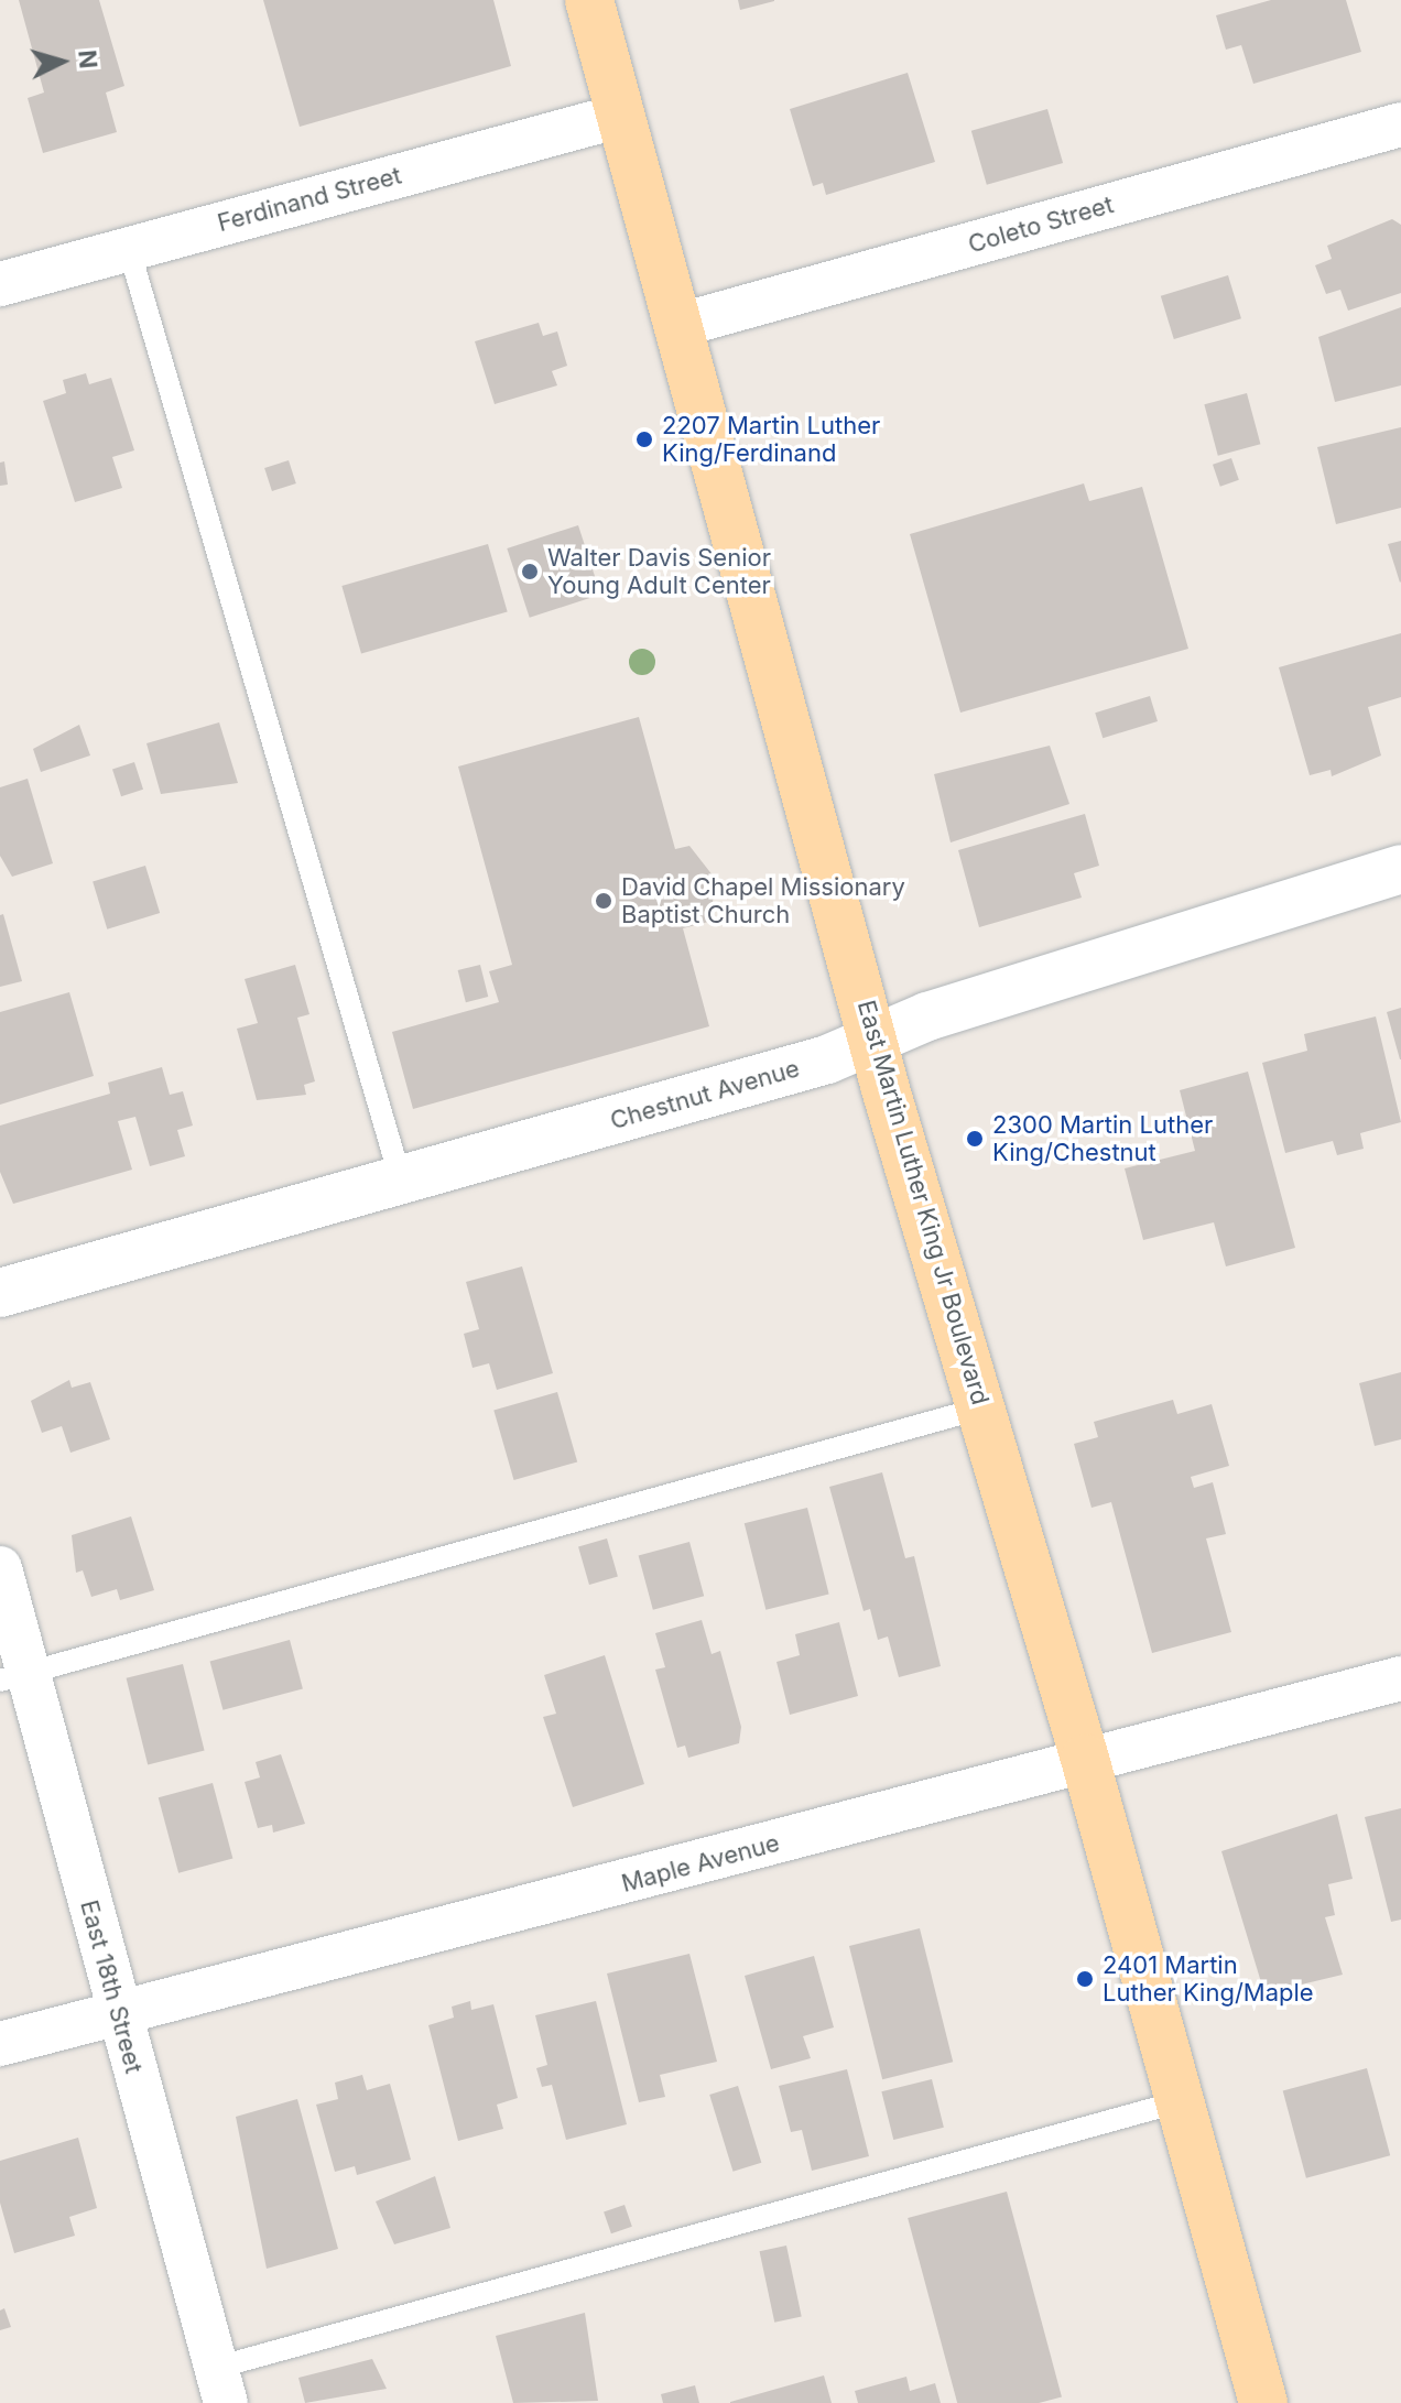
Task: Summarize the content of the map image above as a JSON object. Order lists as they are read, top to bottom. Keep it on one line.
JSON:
{"streets":{"main road":["Chestnut Avenue","East Martin Luther King Jr Boulevard"],"street":["Ferdinand Street","Coleto Street","Maple Avenue","East 18th Street"]},"crossings":[["Ferdinand Street","East Martin Luther King Jr Boulevard"],["Coleto Street","East Martin Luther King Jr Boulevard"],["Chestnut Avenue","East Martin Luther King Jr Boulevard"],["East Martin Luther King Jr Boulevard","Maple Avenue"],["Maple Avenue","East 18th Street"]],"places":["2207 Martin Luther King/Ferdinand","Walter Davis Senior Young Adult Center","David Chapel Missionary Baptist Church","2300 Martin Luther King/Chestnut","2401 Martin Luther King/Maple"],"north":"right"}
